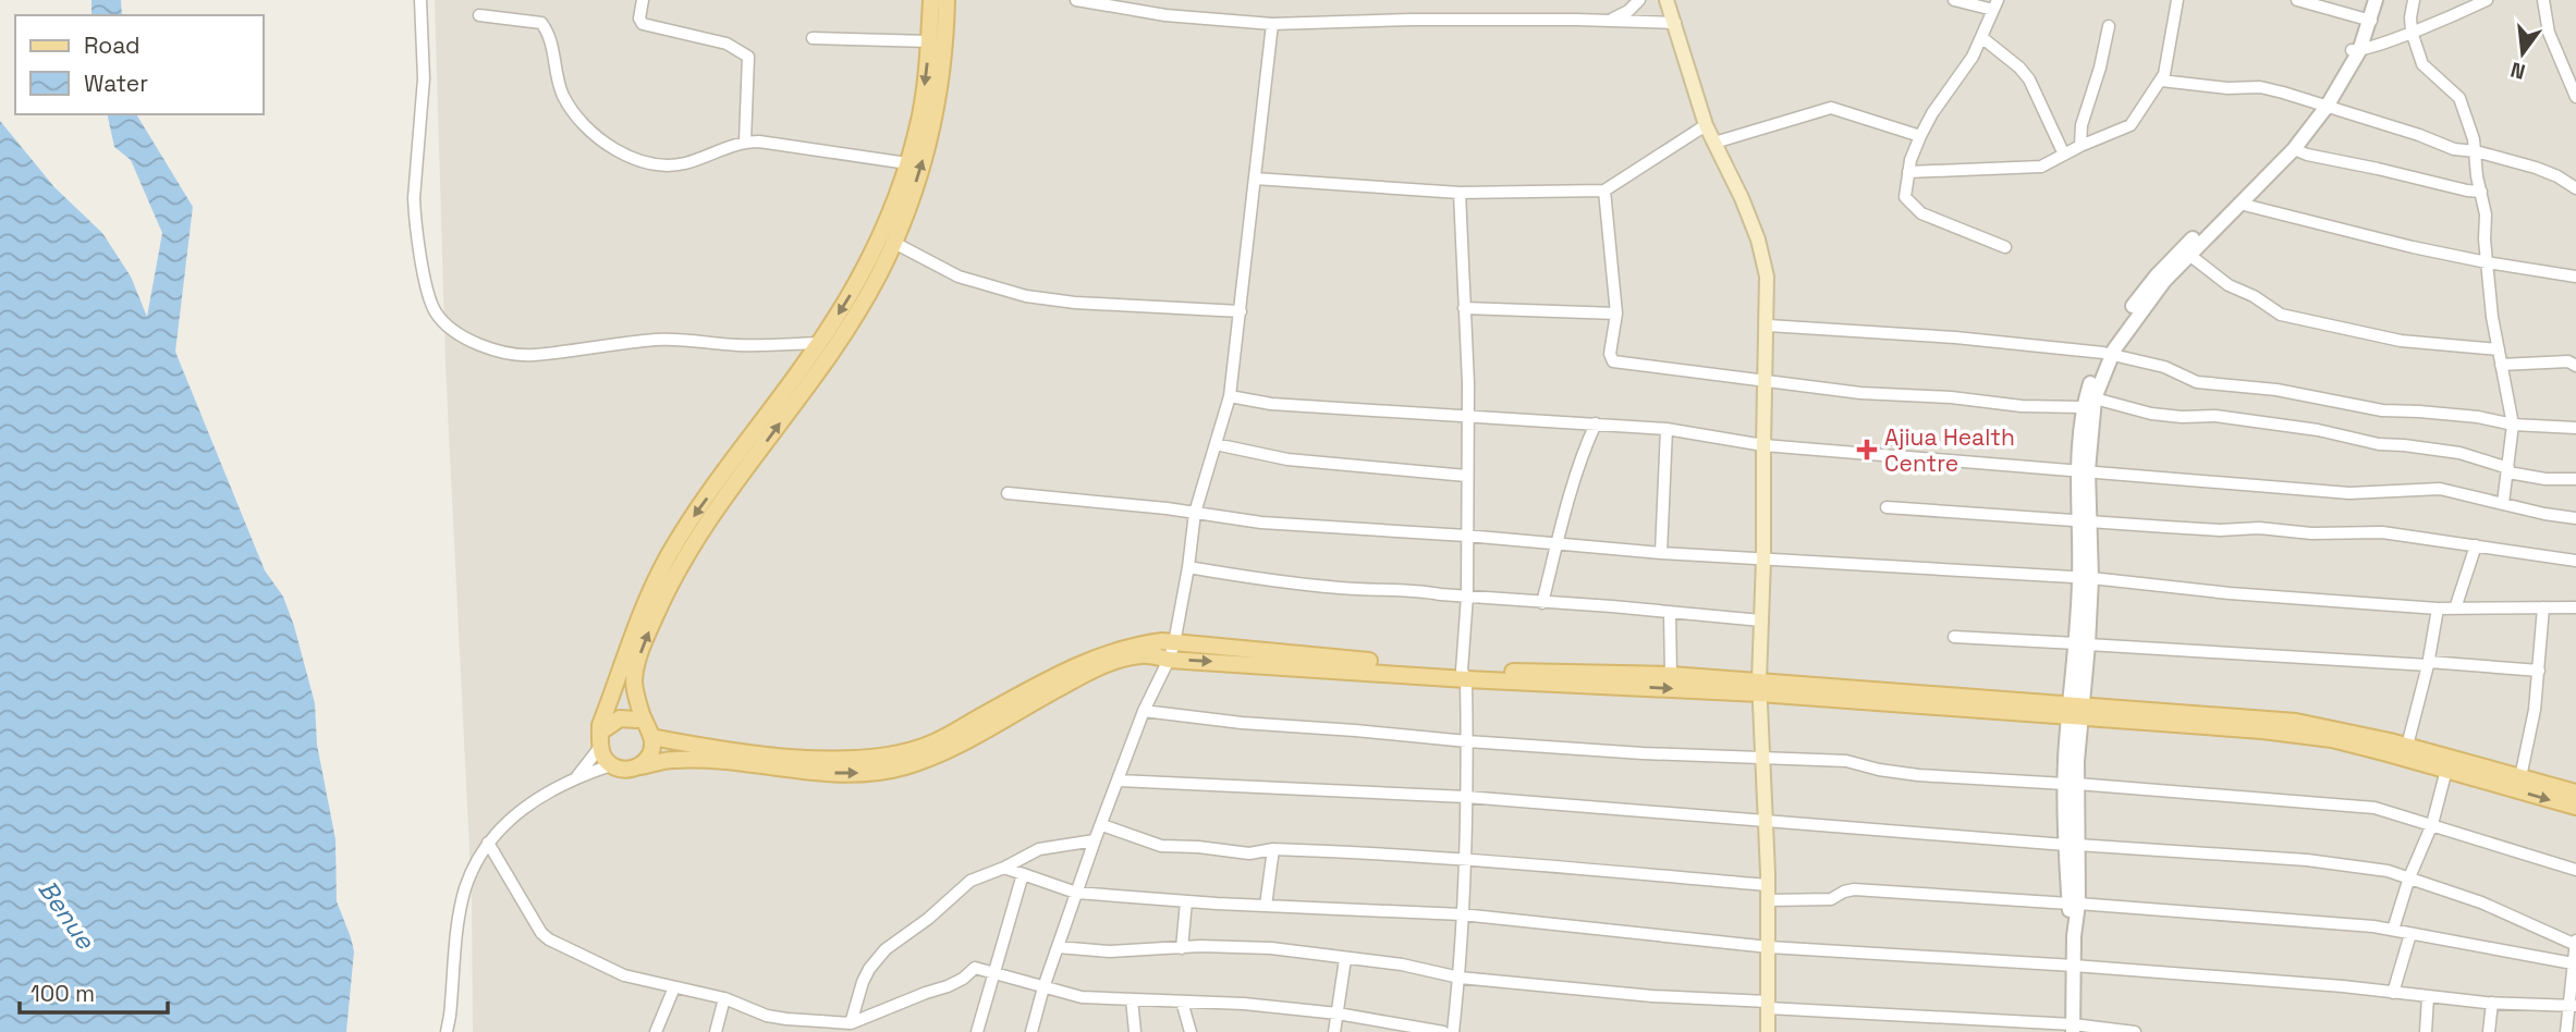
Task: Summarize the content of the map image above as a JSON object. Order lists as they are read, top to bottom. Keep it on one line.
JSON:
{"water":["Benue"],"places":{"health":["Ajiua Health Centre"]},"legend":["Road","Water"],"scale_bar":"100 m","north":"bottom"}
